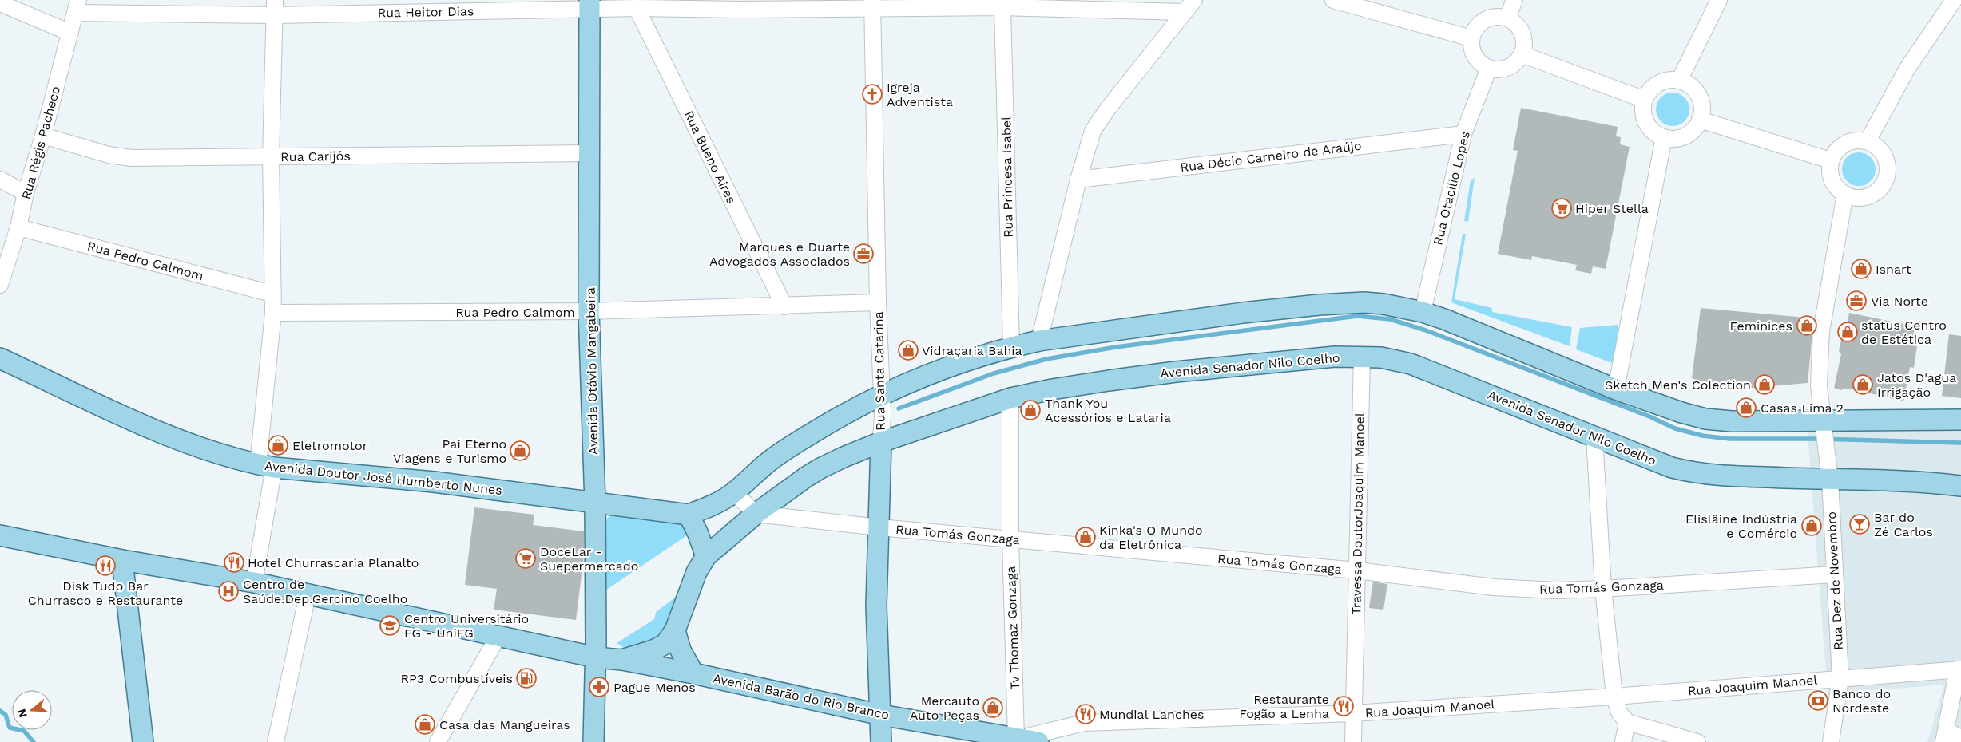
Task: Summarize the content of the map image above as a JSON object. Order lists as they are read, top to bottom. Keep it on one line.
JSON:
{"streets":{"main road":["Avenida Senador Nilo Coelho","Avenida Otávio Mangabeira","Rua Santa Catarina","Avenida Doutor José Humberto Nunes","Avenida Barão do Rio Branco"],"street":["Rua Heitor Dias","Rua Régis Pacheco","Rua Carijós","Rua Décio Carneiro de Araújo","Rua Bueno Aires","Rua Princesa Isabel","Rua Otacílio Lopes","Rua Pedro Calmom","Travessa DoutorJoaquim Manoel","Rua Tomás Gonzaga","Rua Dez de Novembro","Tv Thomaz Gonzaga","Rua Joaquim Manoel"]},"crossings":[["Rua Heitor Dias","Rua Régis Pacheco"],["Rua Heitor Dias","Rua Bueno Aires"],["Rua Heitor Dias","Rua Princesa Isabel"],["Rua Heitor Dias","Avenida Otávio Mangabeira"],["Rua Heitor Dias","Rua Santa Catarina"],["Rua Régis Pacheco","Rua Carijós"],["Rua Régis Pacheco","Rua Pedro Calmom"],["Rua Carijós","Avenida Otávio Mangabeira"],["Rua Décio Carneiro de Araújo","Rua Otacílio Lopes"],["Rua Bueno Aires","Rua Pedro Calmom"],["Rua Pedro Calmom","Avenida Otávio Mangabeira"],["Rua Pedro Calmom","Rua Santa Catarina"],["Avenida Senador Nilo Coelho","Rua Santa Catarina"],["Avenida Senador Nilo Coelho","Travessa DoutorJoaquim Manoel"],["Avenida Senador Nilo Coelho","Rua Tomás Gonzaga"],["Avenida Senador Nilo Coelho","Rua Dez de Novembro"],["Avenida Senador Nilo Coelho","Tv Thomaz Gonzaga"],["Avenida Senador Nilo Coelho","Avenida Barão do Rio Branco"],["Avenida Otávio Mangabeira","Avenida Doutor José Humberto Nunes"],["Avenida Otávio Mangabeira","Avenida Barão do Rio Branco"],["Rua Santa Catarina","Rua Tomás Gonzaga"],["Rua Santa Catarina","Avenida Barão do Rio Branco"],["Travessa DoutorJoaquim Manoel","Rua Tomás Gonzaga"],["Travessa DoutorJoaquim Manoel","Rua Joaquim Manoel"],["Rua Tomás Gonzaga","Rua Dez de Novembro"],["Rua Tomás Gonzaga","Tv Thomaz Gonzaga"],["Rua Dez de Novembro","Rua Joaquim Manoel"],["Tv Thomaz Gonzaga","Rua Joaquim Manoel"],["Tv Thomaz Gonzaga","Avenida Barão do Rio Branco"],["Rua Joaquim Manoel","Avenida Barão do Rio Branco"]],"places":{"church":["Igreja Adventista"],"supermarket":["Hiper Stella","DoceLar - Suepermercado"],"office":["Marques e Duarte Advogados Associados","Via Norte"],"shop":["Isnart","Feminices","status Centro de Estética","Vidraçaria Bahia","Sketch Men's Colection","Jatos D'água Irrigação","Casas Lima 2","Thank You Acessórios e Lataria","Eletromotor","Pai Eterno Viagens e Turismo","Elislâine Indústria e Comércio","Kinka's O Mundo da Eletrônica","Mercauto Auto Peças","Casa das Mangueiras"],"bar":["Bar do Zé Carlos"],"restaurant":["Hotel Churrascaria Planalto","Disk Tudo Bar Churrasco e Restaurante","Restaurante Fogão a Lenha","Mundial Lanches"],"hospital":["Centro de Saúde.Dep.Gercino Coelho"],"school or university":["Centro Universitário FG - UniFG"],"fuel station":["RP3 Combustíveis"],"pharmacy":["Pague Menos"],"bank":["Banco do Nordeste"]},"north":"left"}
